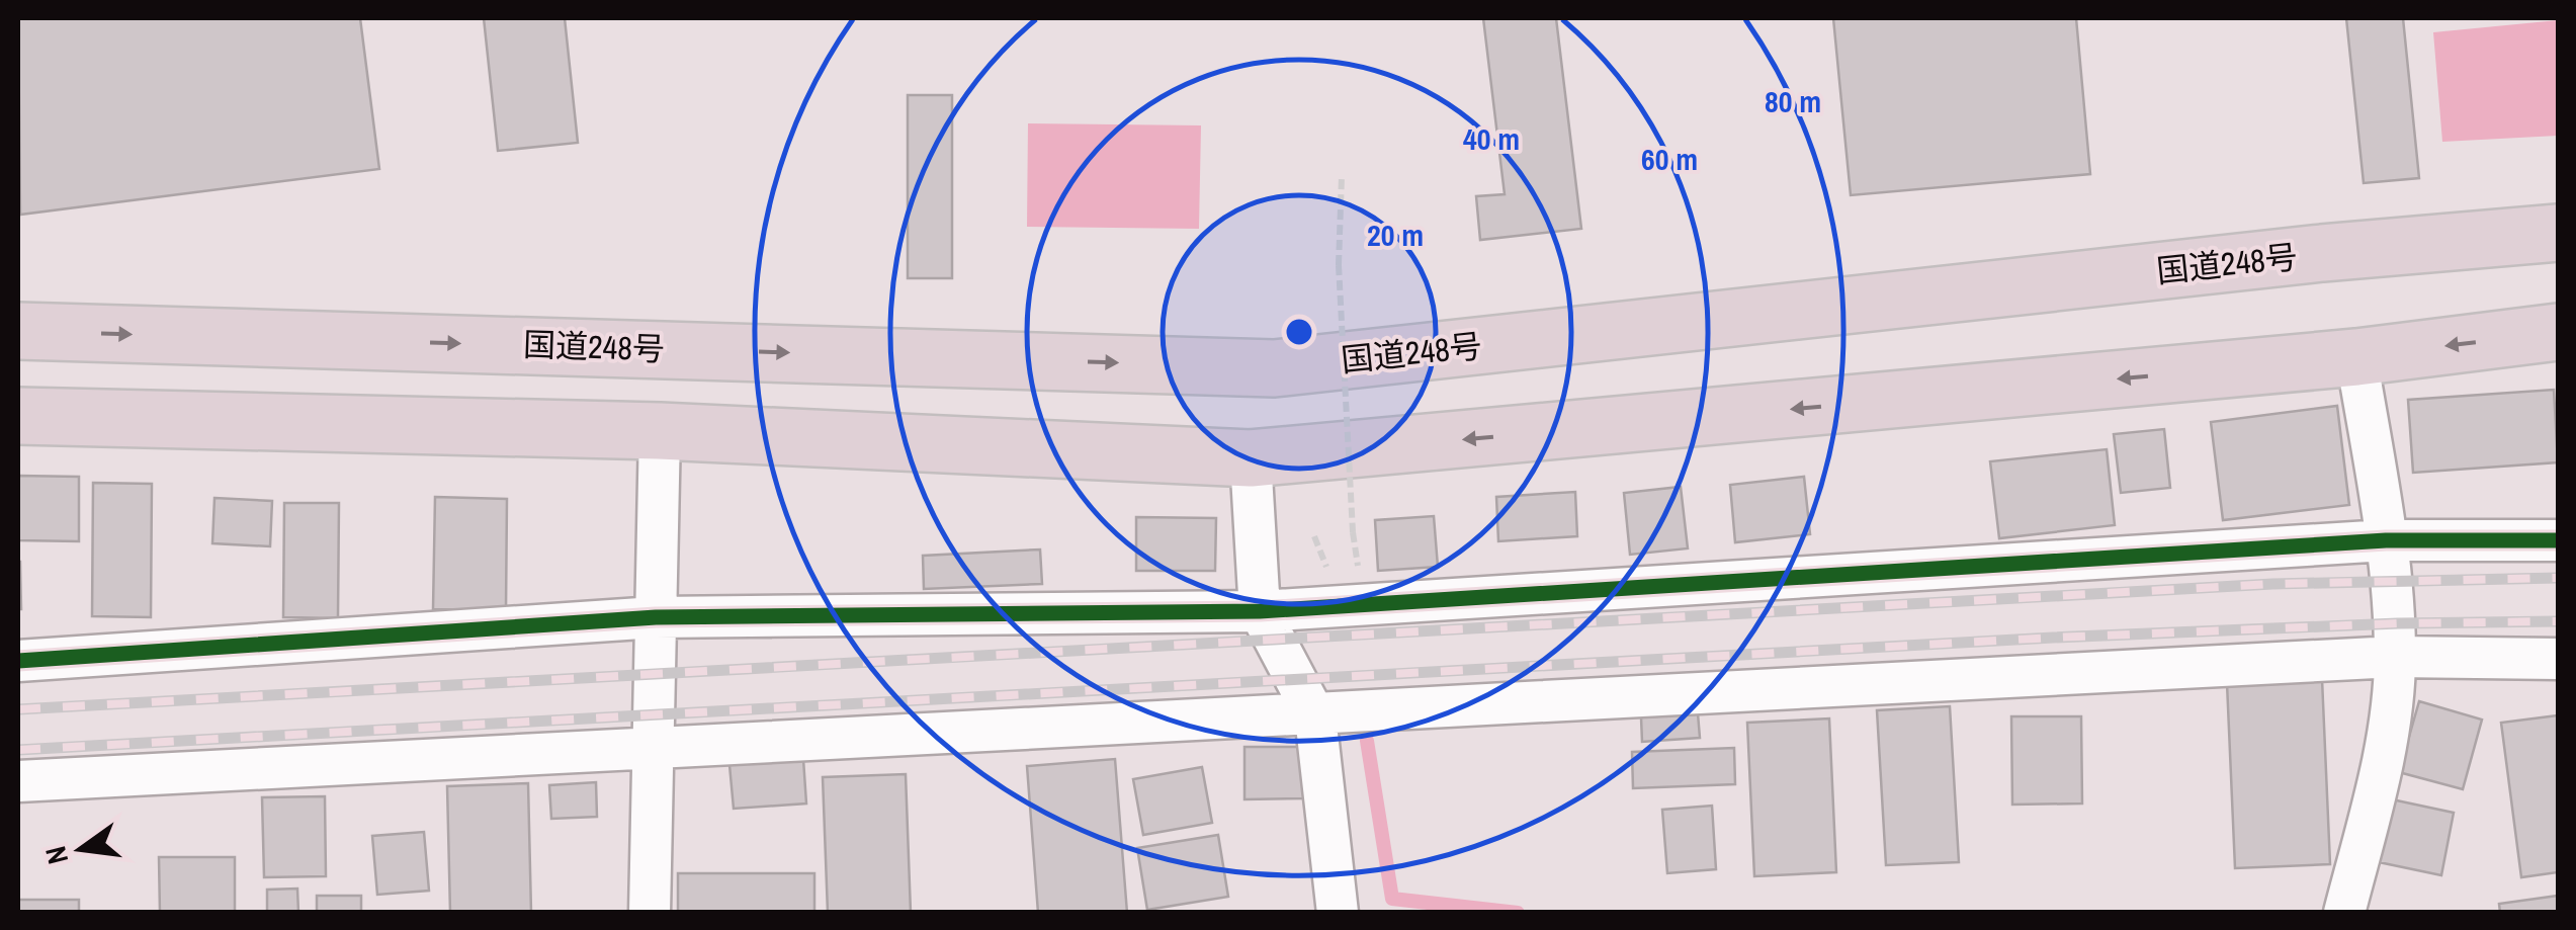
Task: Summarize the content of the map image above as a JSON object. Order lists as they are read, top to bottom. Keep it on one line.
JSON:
{"streets":{"highway":["国道248号"]},"north":"left","rings":["80 m","40 m","60 m","20 m"]}
